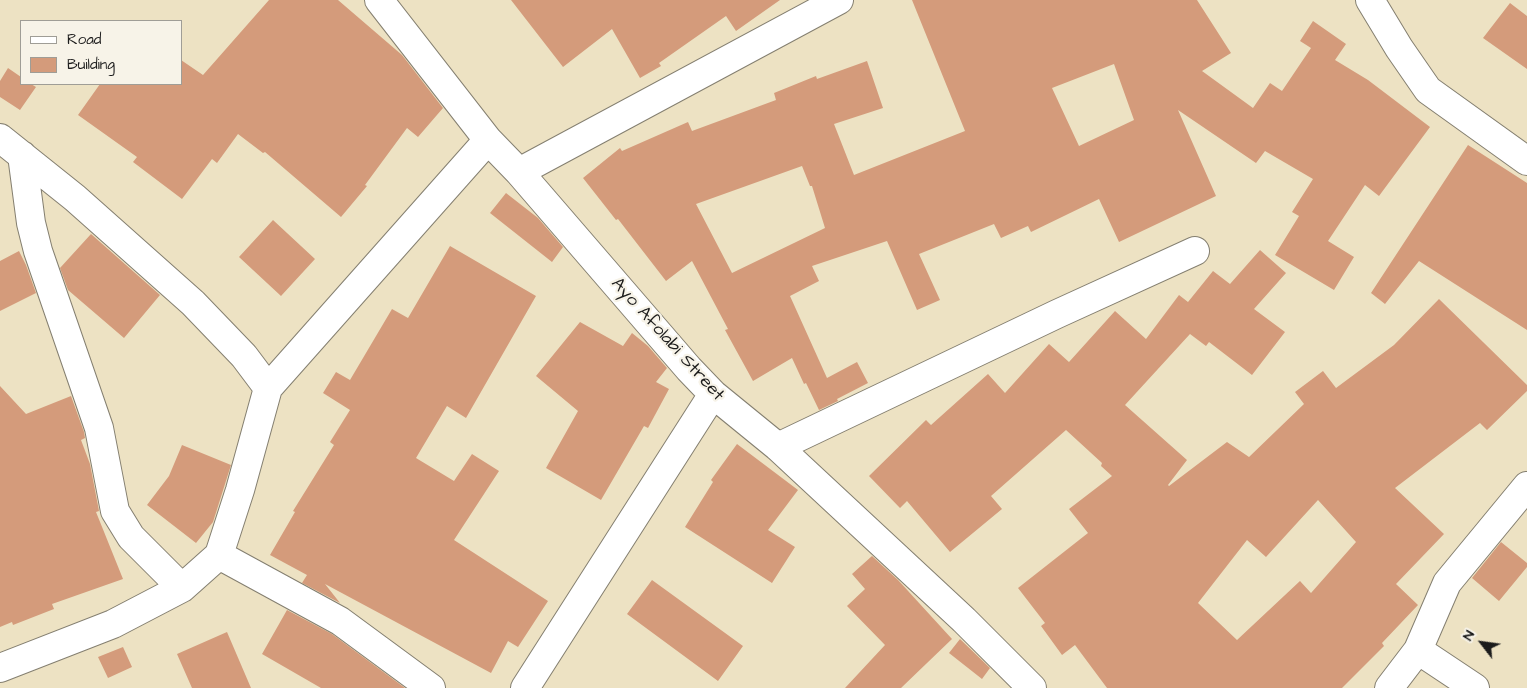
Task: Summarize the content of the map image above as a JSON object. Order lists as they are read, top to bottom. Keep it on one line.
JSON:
{"streets":{"street":["Ayo Afolabi Street"]},"legend":["Road","Building"],"north":"top left"}
